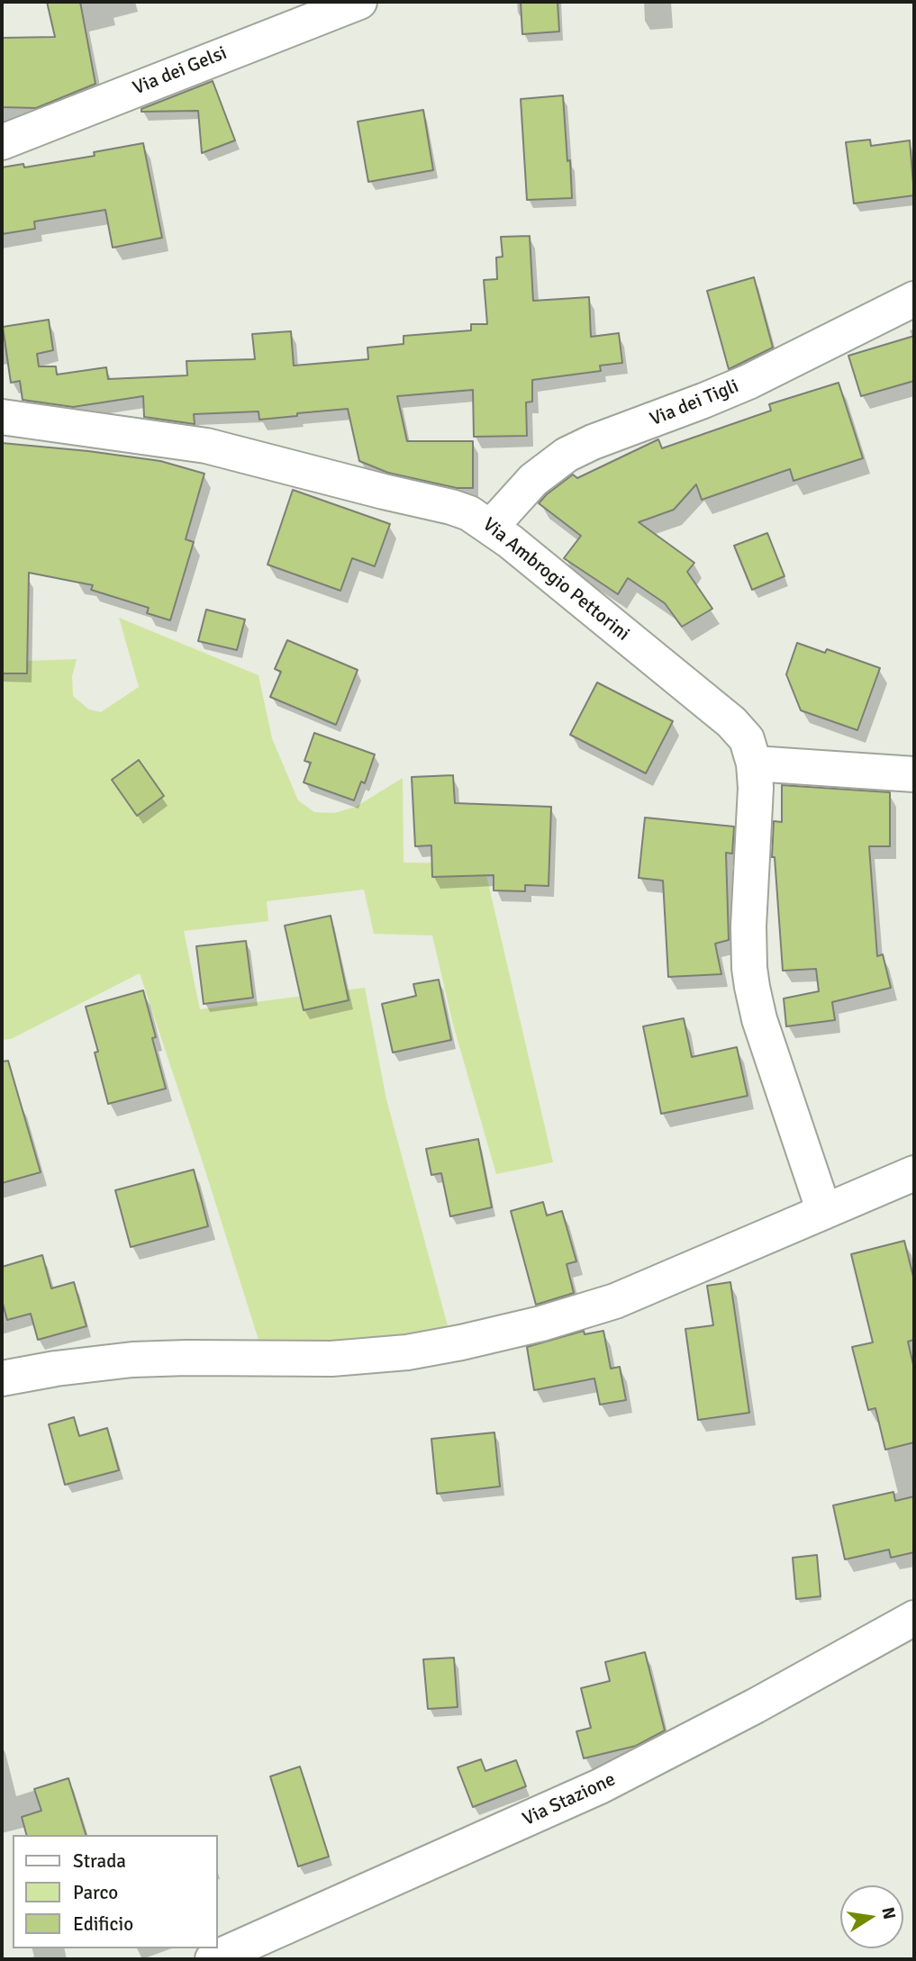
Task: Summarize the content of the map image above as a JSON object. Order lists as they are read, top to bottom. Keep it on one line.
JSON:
{"streets":{"street":["Via dei Gelsi","Via dei Tigli","Via Ambrogio Pettorini","Via Stazione"]},"crossings":[["Via dei Tigli","Via Ambrogio Pettorini"]],"legend":["Strada","Parco","Edificio"],"north":"right"}
